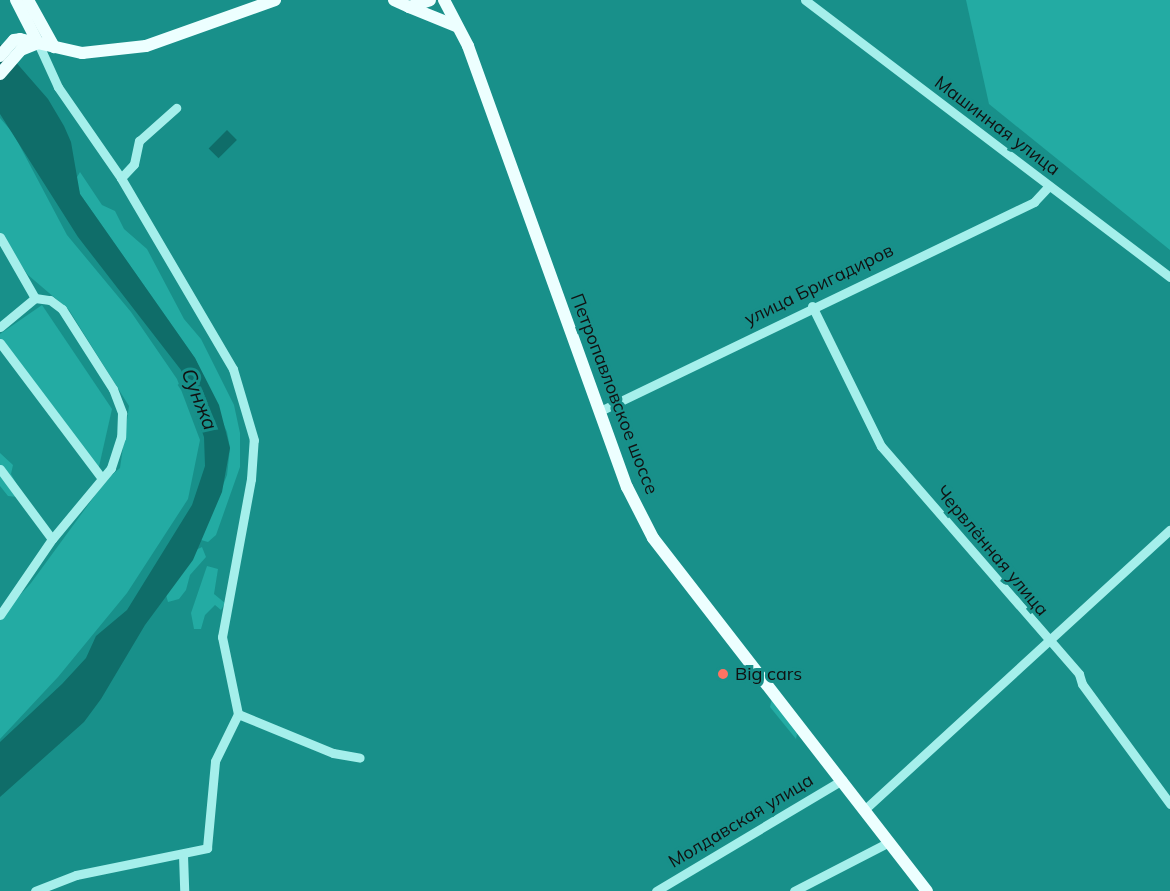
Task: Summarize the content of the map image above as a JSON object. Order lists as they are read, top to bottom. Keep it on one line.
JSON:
{"streets":{"main road":["Петропавловское шоссе"],"street":["Машинная улица","улица Бригадиров","Червлённая улица","Молдавская улица"]},"crossings":[["Машинная улица","улица Бригадиров"],["улица Бригадиров","Петропавловское шоссе"],["улица Бригадиров","Червлённая улица"],["Петропавловское шоссе","Молдавская улица"]],"water":["Сунжа"],"places":["Big cars"]}
